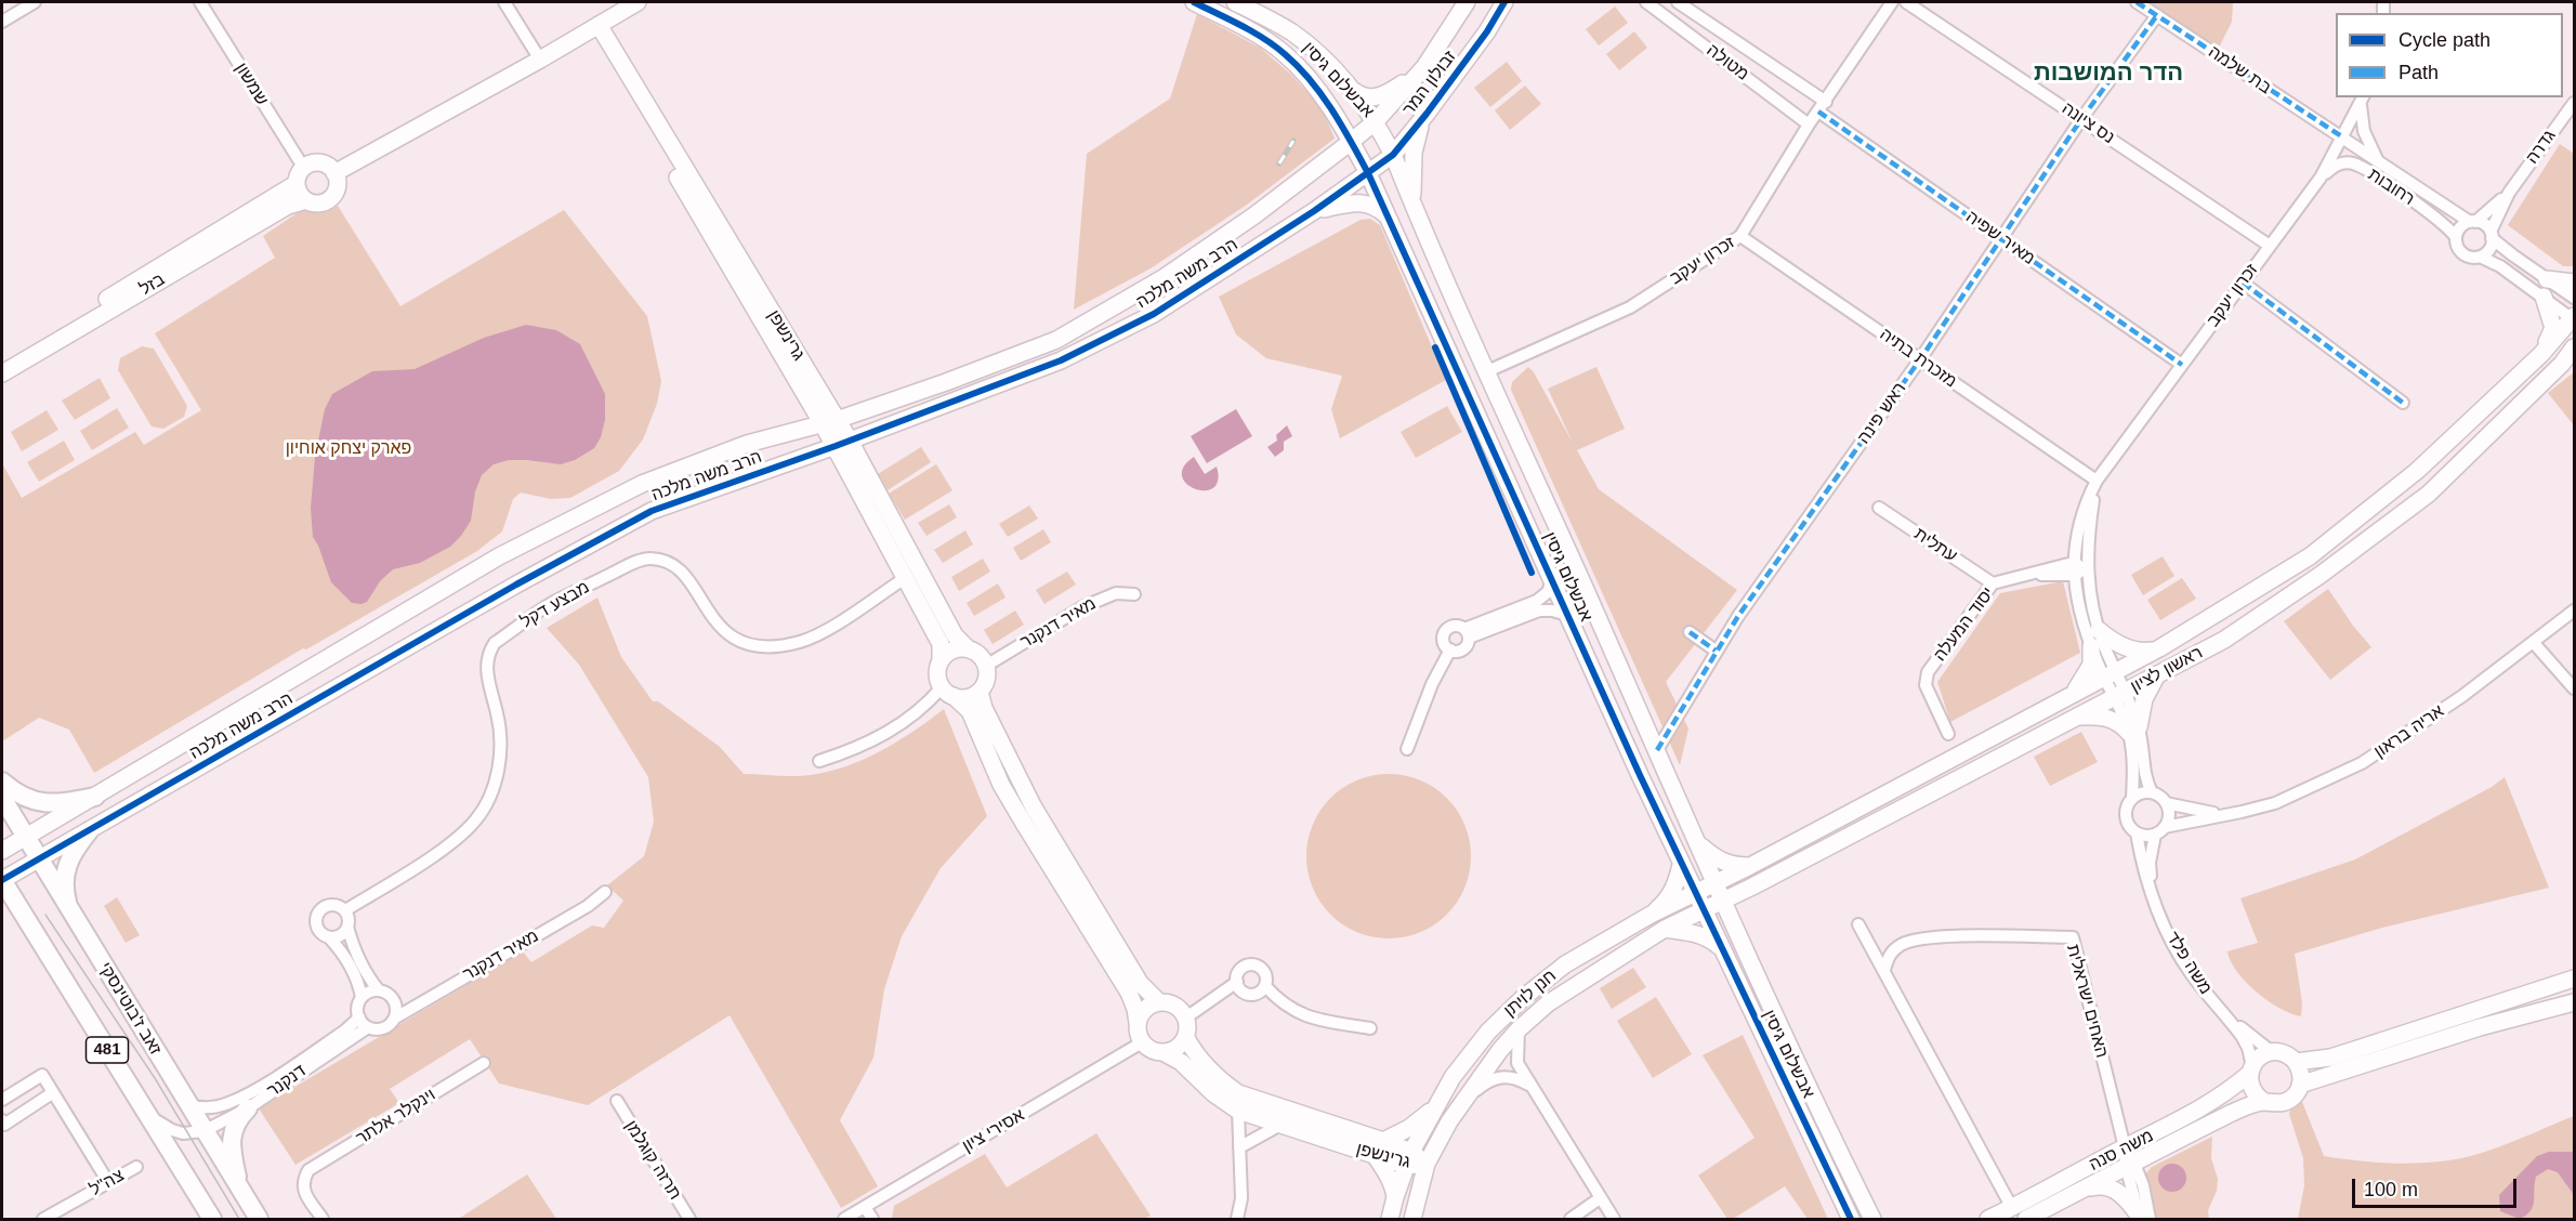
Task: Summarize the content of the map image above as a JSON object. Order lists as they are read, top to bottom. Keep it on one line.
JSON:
{"streets":{"main road":["זאב ז'בוטינסקי","481"],"street":["מטולה","בת שלמה","אבשלום גיסין","זבולון המר","שמשון","נס ציונה","גדרה","רחובות","מאיר שפיה","זכרון יעקב","הרב משה מלכה","בזל","גרינשפן","מזכרת בתיה","ראש פינה","עתלית","מבצע דקל","מאיר דנקנר","יסוד המעלה","ראשון לציון","אריה בראון","משה פלד","חנן לויתן","האחים ישראלית","דנקנר","וינקלר אלתר","אסירי ציון","משה סנה","תרזה קוגלמן","צה\"ל"]},"crossings":[["מטולה","מאיר שפיה"],["מטולה","זכרון יעקב"],["בת שלמה","רחובות"],["בת שלמה","זכרון יעקב"],["בת שלמה","ראש פינה"],["אבשלום גיסין","זבולון המר"],["אבשלום גיסין","זכרון יעקב"],["אבשלום גיסין","הרב משה מלכה"],["אבשלום גיסין","ראש פינה"],["אבשלום גיסין","ראשון לציון"],["אבשלום גיסין","חנן לויתן"],["זבולון המר","הרב משה מלכה"],["שמשון","בזל"],["נס ציונה","זכרון יעקב"],["נס ציונה","ראש פינה"],["גדרה","רחובות"],["רחובות","זכרון יעקב"],["מאיר שפיה","זכרון יעקב"],["מאיר שפיה","ראש פינה"],["זכרון יעקב","מזכרת בתיה"],["זכרון יעקב","יסוד המעלה"],["זכרון יעקב","ראשון לציון"],["זכרון יעקב","אריה בראון"],["זכרון יעקב","משה פלד"],["הרב משה מלכה","גרינשפן"],["הרב משה מלכה","זאב ז'בוטינסקי"],["הרב משה מלכה","481"],["גרינשפן","מבצע דקל"],["גרינשפן","מאיר דנקנר"],["גרינשפן","חנן לויתן"],["גרינשפן","אסירי ציון"],["מזכרת בתיה","ראש פינה"],["עתלית","יסוד המעלה"],["מאיר דנקנר","דנקנר"],["ראשון לציון","חנן לויתן"],["אריה בראון","משה פלד"],["משה פלד","משה סנה"],["האחים ישראלית","משה סנה"],["זאב ז'בוטינסקי","דנקנר"]],"districts":["הדר המושבות"],"parks":["פארק יצחק אוחיון"],"legend":["Cycle path","Path"],"scale_bar":"100 m"}
